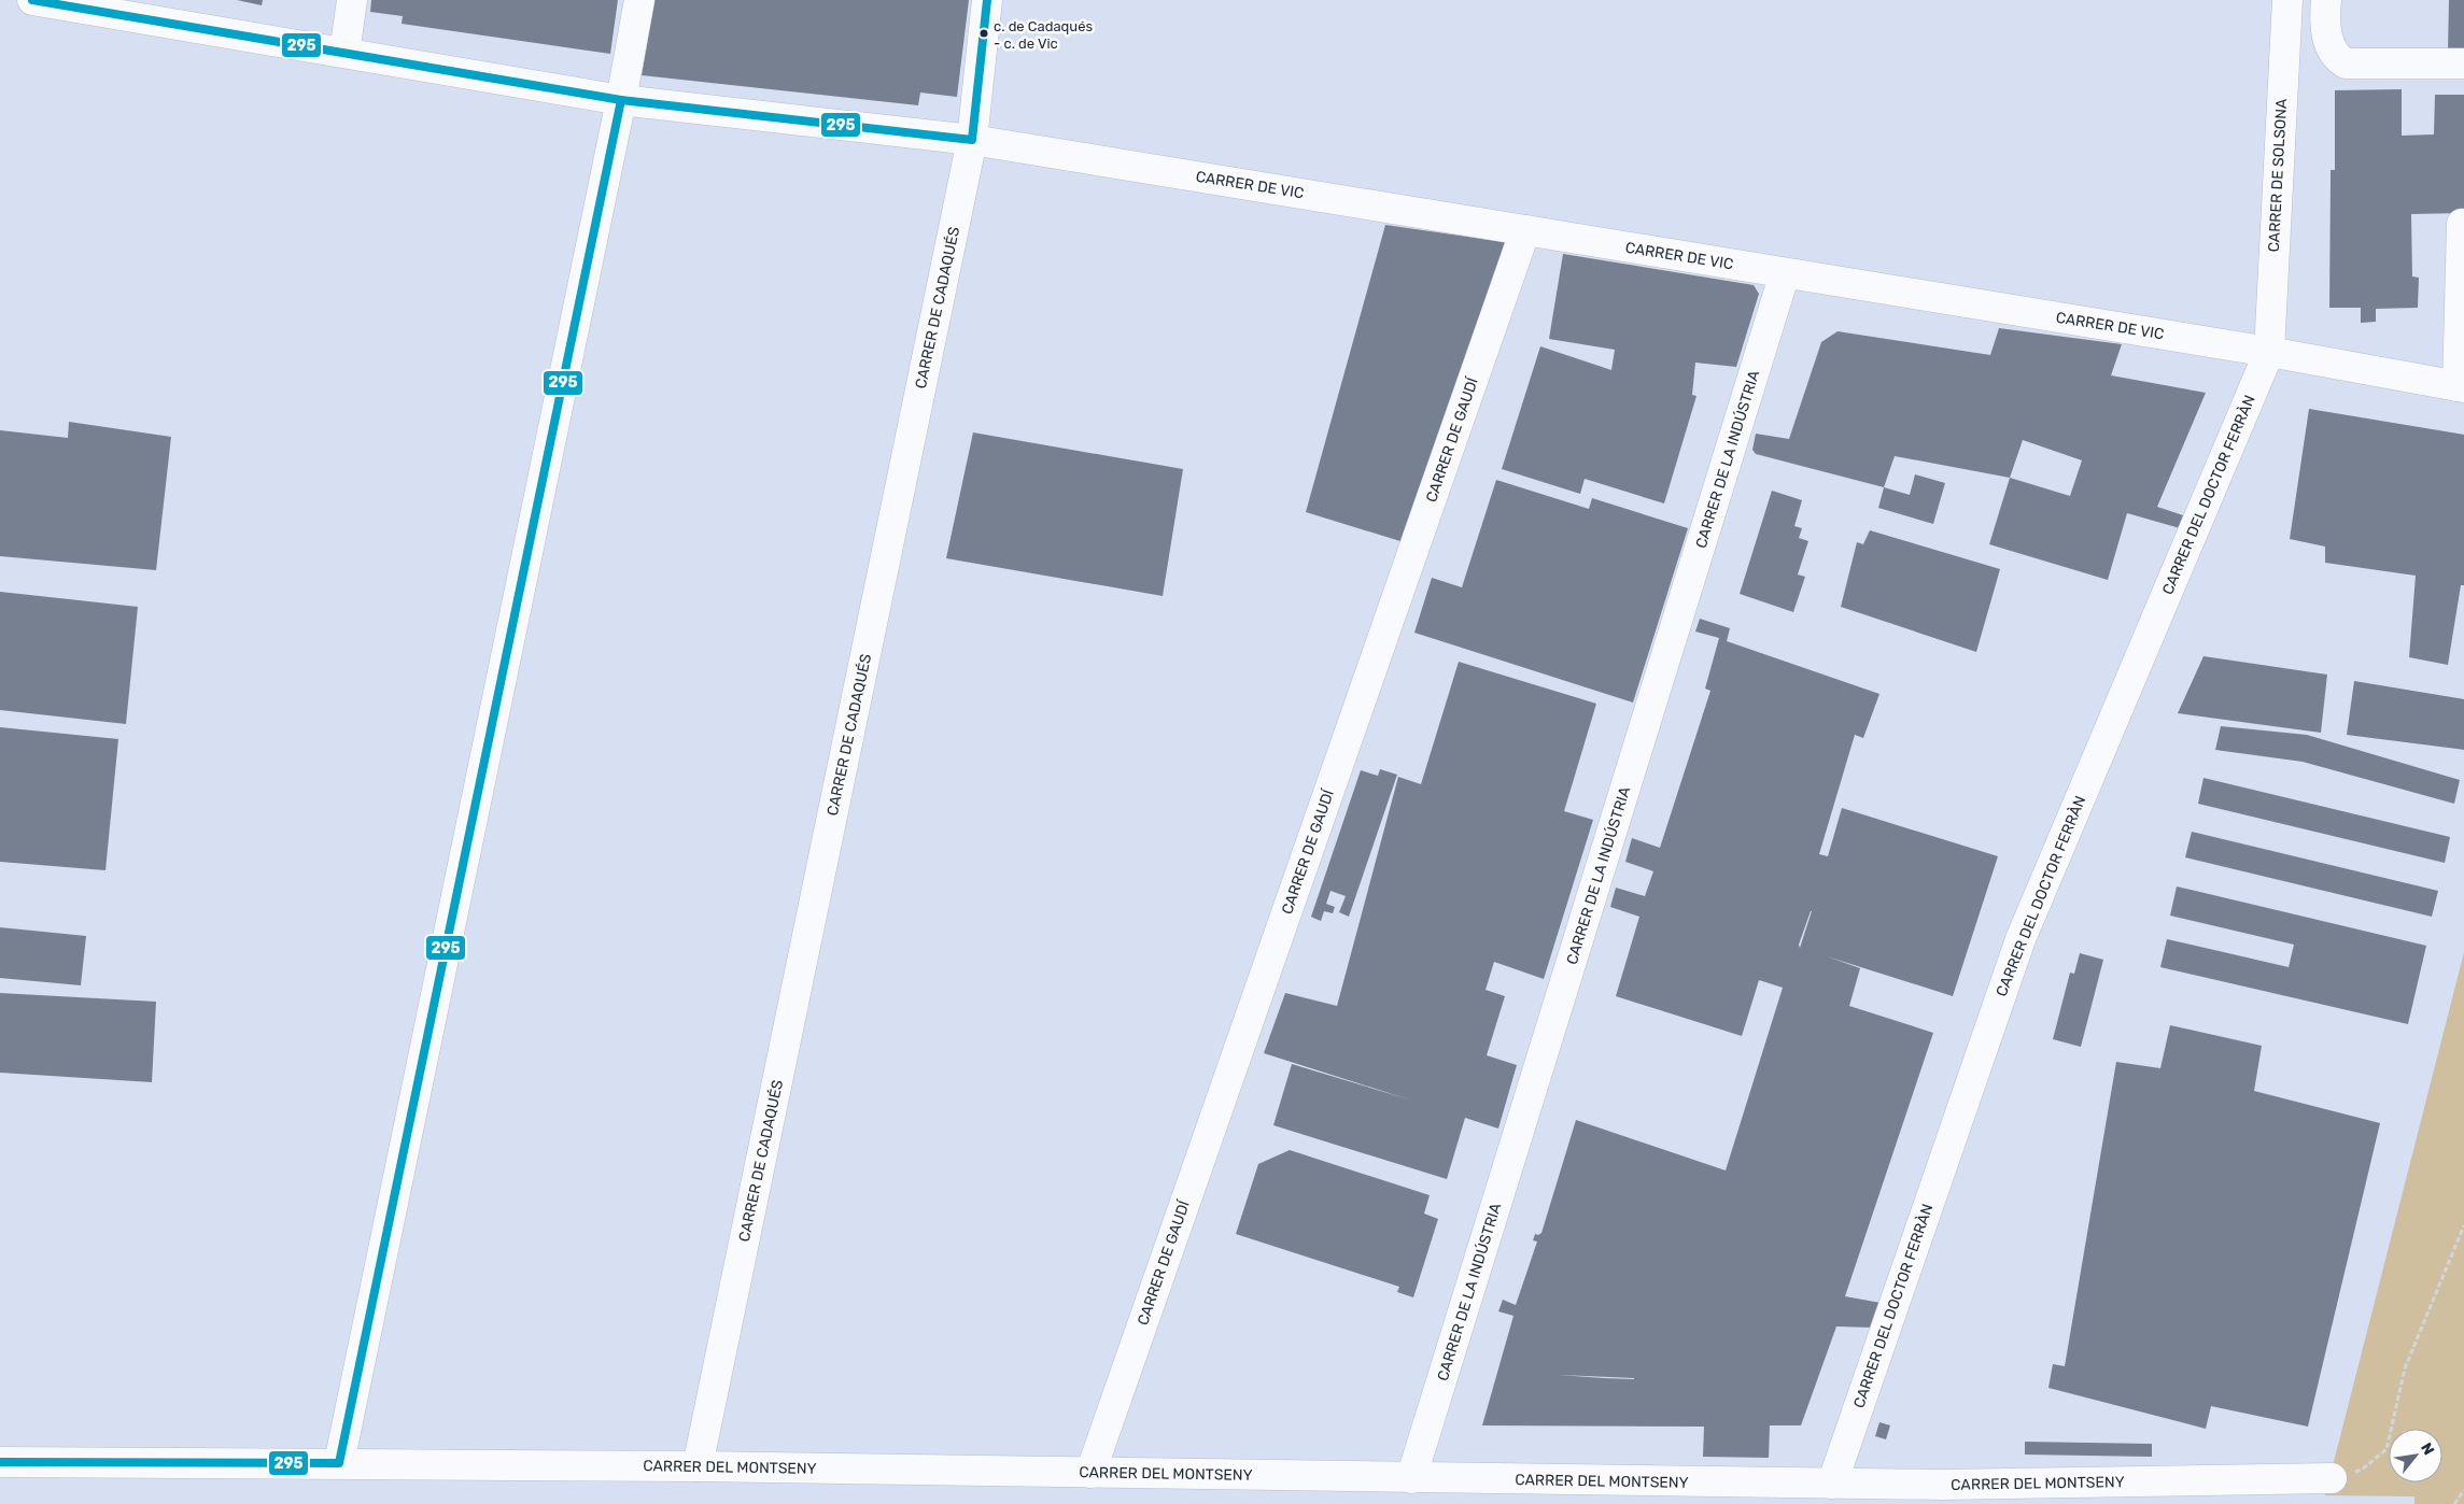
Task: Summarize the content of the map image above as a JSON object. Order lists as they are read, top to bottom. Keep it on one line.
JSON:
{"streets":{"street":["CARRER DE SOLSONA","CARRER DE VIC","CARRER DE CADAQUÉS","CARRER DE GAUDÍ","CARRER DE LA INDÚSTRIA","CARRER DEL DOCTOR FERRÀN","CARRER DEL MONTSENY"]},"crossings":[["CARRER DE SOLSONA","CARRER DE VIC"],["CARRER DE SOLSONA","CARRER DEL DOCTOR FERRÀN"],["CARRER DE VIC","CARRER DE CADAQUÉS"],["CARRER DE VIC","CARRER DE GAUDÍ"],["CARRER DE VIC","CARRER DE LA INDÚSTRIA"],["CARRER DE VIC","CARRER DEL DOCTOR FERRÀN"],["CARRER DE CADAQUÉS","CARRER DEL MONTSENY"],["CARRER DE GAUDÍ","CARRER DEL MONTSENY"],["CARRER DE LA INDÚSTRIA","CARRER DEL MONTSENY"],["CARRER DEL DOCTOR FERRÀN","CARRER DEL MONTSENY"]],"places":["c. de Cadaqués - c. de Vic"],"lines":["transit line 295"],"north":"top right"}
